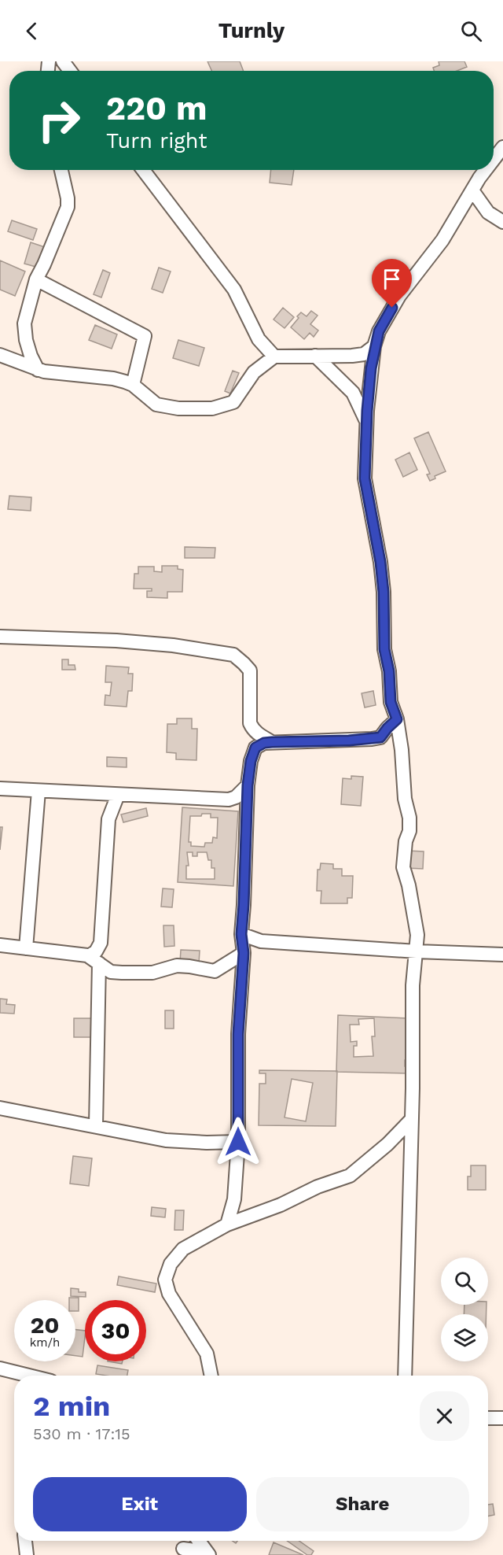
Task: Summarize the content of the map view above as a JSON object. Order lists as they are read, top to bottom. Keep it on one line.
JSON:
{"page":{"header":"Turnly","turn":["220 m","Turn right"],"speed":"20 km/h","limit":"30","heading":["2 min","530 m · 17:15"],"buttons":["Exit","Share"]}}
